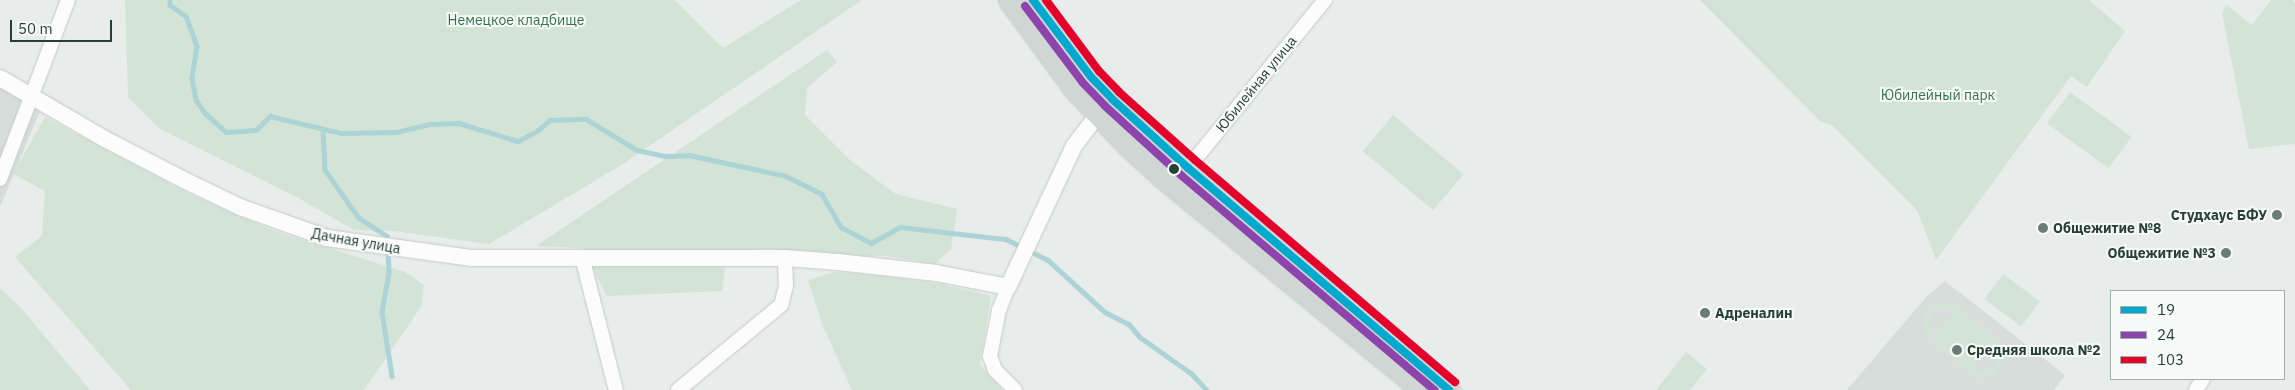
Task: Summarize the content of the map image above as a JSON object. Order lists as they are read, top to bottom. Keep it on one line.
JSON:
{"streets":{"street":["Юбилейная улица","Дачная улица"]},"parks":["Немецкое кладбище","Юбилейный парк"],"places":["Студхаус БФУ","Общежитие №8","Общежитие №3","Адреналин","Средняя школа №2"],"lines":["transit line 19","transit line 103","transit line 24"],"legend":["19","24","103"],"scale_bar":"50 m"}
